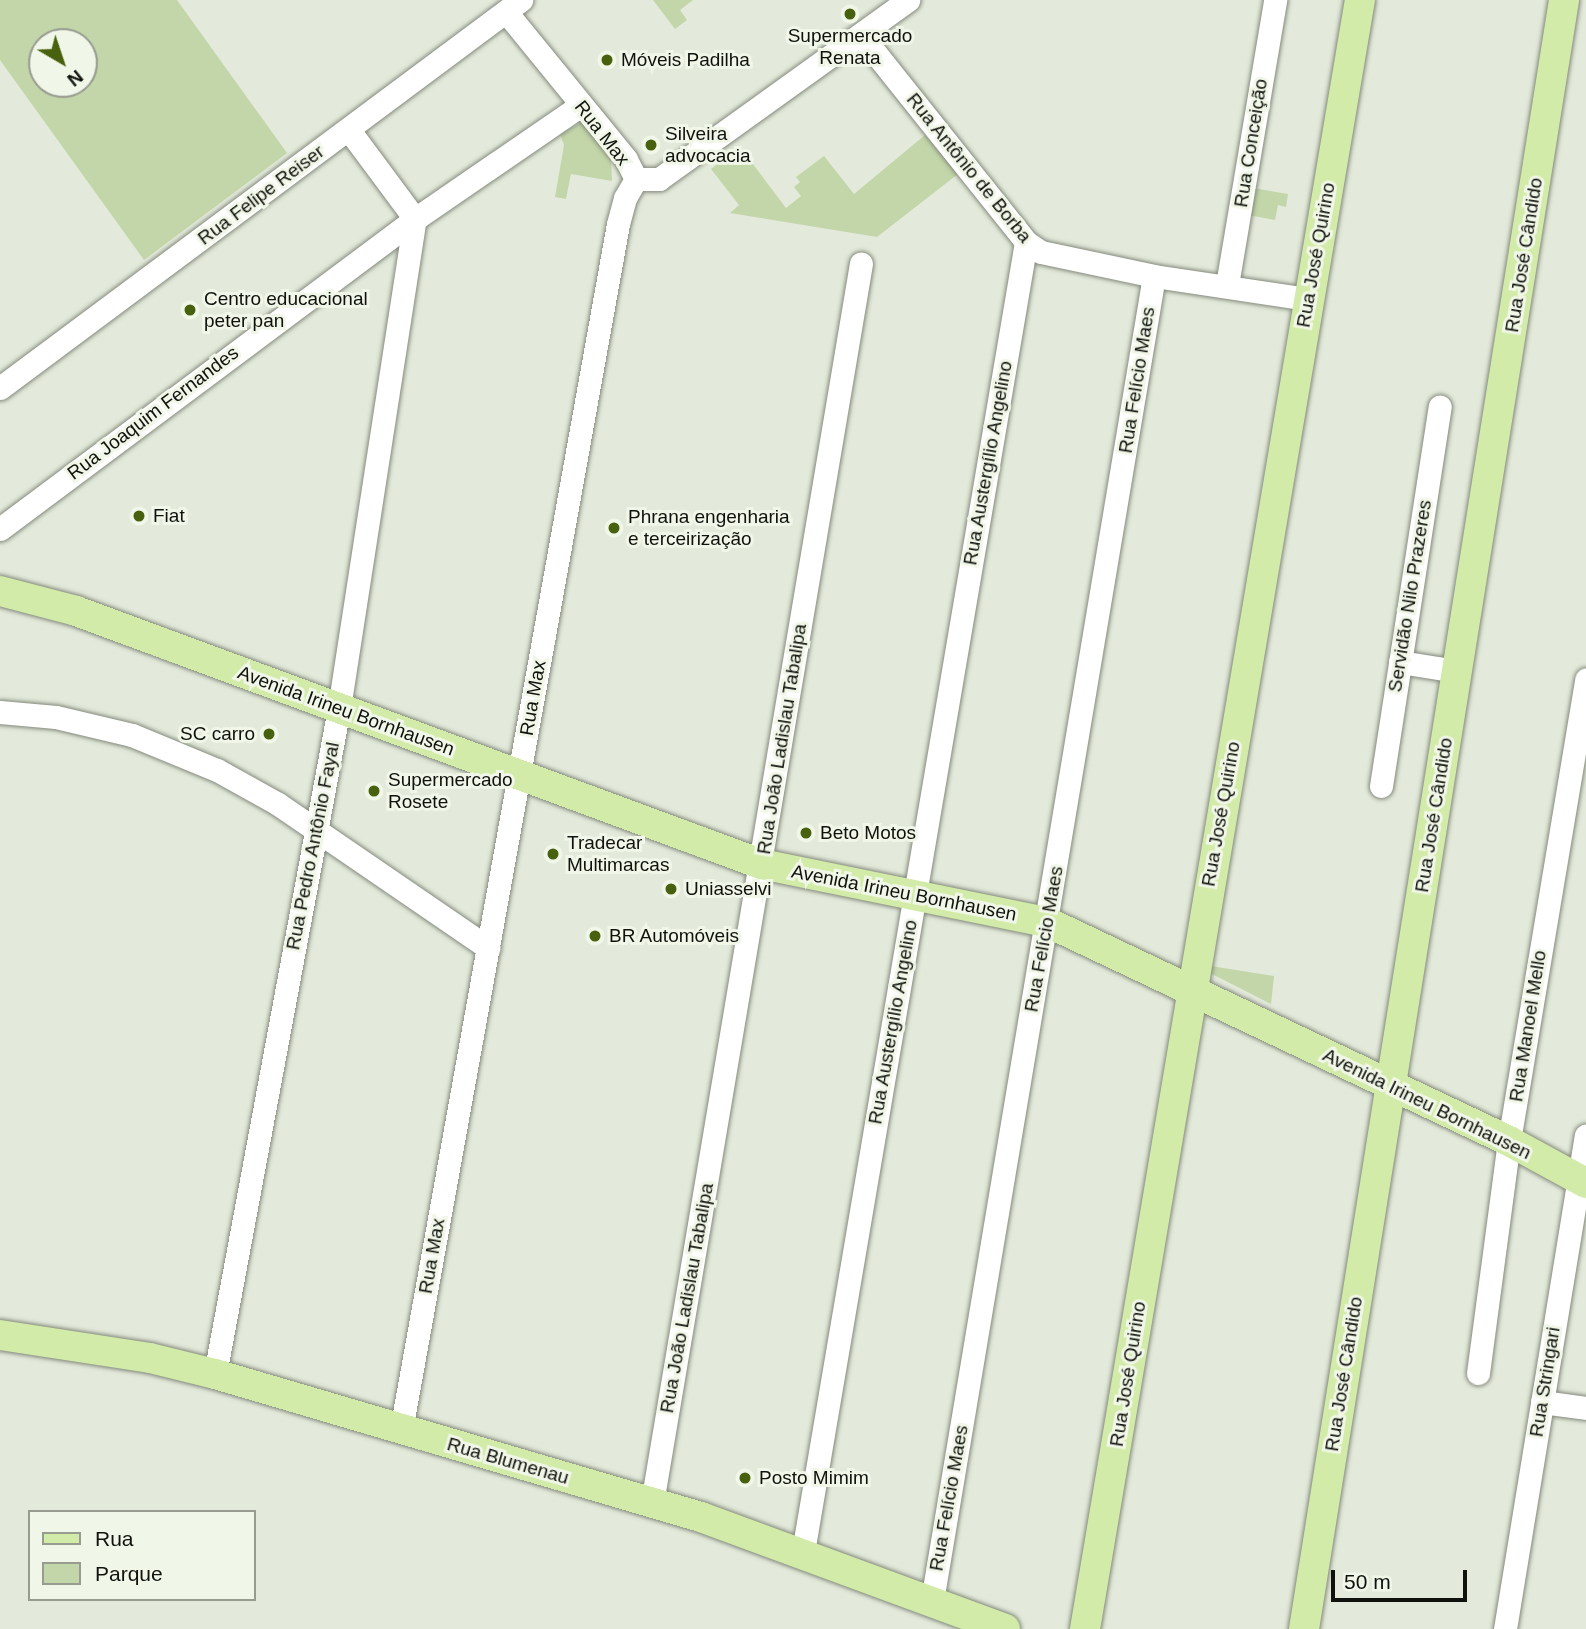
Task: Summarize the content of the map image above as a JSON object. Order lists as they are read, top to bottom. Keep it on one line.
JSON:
{"streets":{"main road":["Rua José Quirino","Rua José Cândido","Avenida Irineu Bornhausen","Rua Blumenau"],"street":["Rua Max","Rua Conceição","Rua Antônio de Borba","Rua Felipe Reiser","Rua Felício Maes","Rua Joaquim Fernandes","Rua Austergílio Angelino","Servidão Nilo Prazeres","Rua João Ladislau Tabalipa","Rua Pedro Antônio Fayal","Rua Manoel Mello","Rua Stringari"]},"crossings":[["Rua Max","Rua Felipe Reiser"],["Rua Max","Rua Joaquim Fernandes"],["Rua Max","Avenida Irineu Bornhausen"],["Rua Max","Rua Blumenau"],["Rua Conceição","Rua Antônio de Borba"],["Rua Antônio de Borba","Rua José Quirino"],["Rua Antônio de Borba","Rua Felício Maes"],["Rua Antônio de Borba","Rua Austergílio Angelino"],["Rua José Quirino","Avenida Irineu Bornhausen"],["Rua José Cândido","Avenida Irineu Bornhausen"],["Rua Felício Maes","Avenida Irineu Bornhausen"],["Rua Felício Maes","Rua Blumenau"],["Rua Joaquim Fernandes","Rua Pedro Antônio Fayal"],["Rua Austergílio Angelino","Avenida Irineu Bornhausen"],["Rua Austergílio Angelino","Rua Blumenau"],["Avenida Irineu Bornhausen","Rua João Ladislau Tabalipa"],["Avenida Irineu Bornhausen","Rua Pedro Antônio Fayal"],["Avenida Irineu Bornhausen","Rua Manoel Mello"],["Avenida Irineu Bornhausen","Rua Stringari"],["Rua João Ladislau Tabalipa","Rua Blumenau"],["Rua Pedro Antônio Fayal","Rua Blumenau"]],"places":["Supermercado Renata","Móveis Padilha","Silveira advocacia","Centro educacional peter pan","Fiat","Phrana engenharia e terceirização","SC carro","Supermercado Rosete","Beto Motos","Tradecar Multimarcas","Uniasselvi","BR Automóveis","Posto Mimim"],"legend":["Rua","Parque"],"scale_bar":"50 m","north":"bottom right"}
